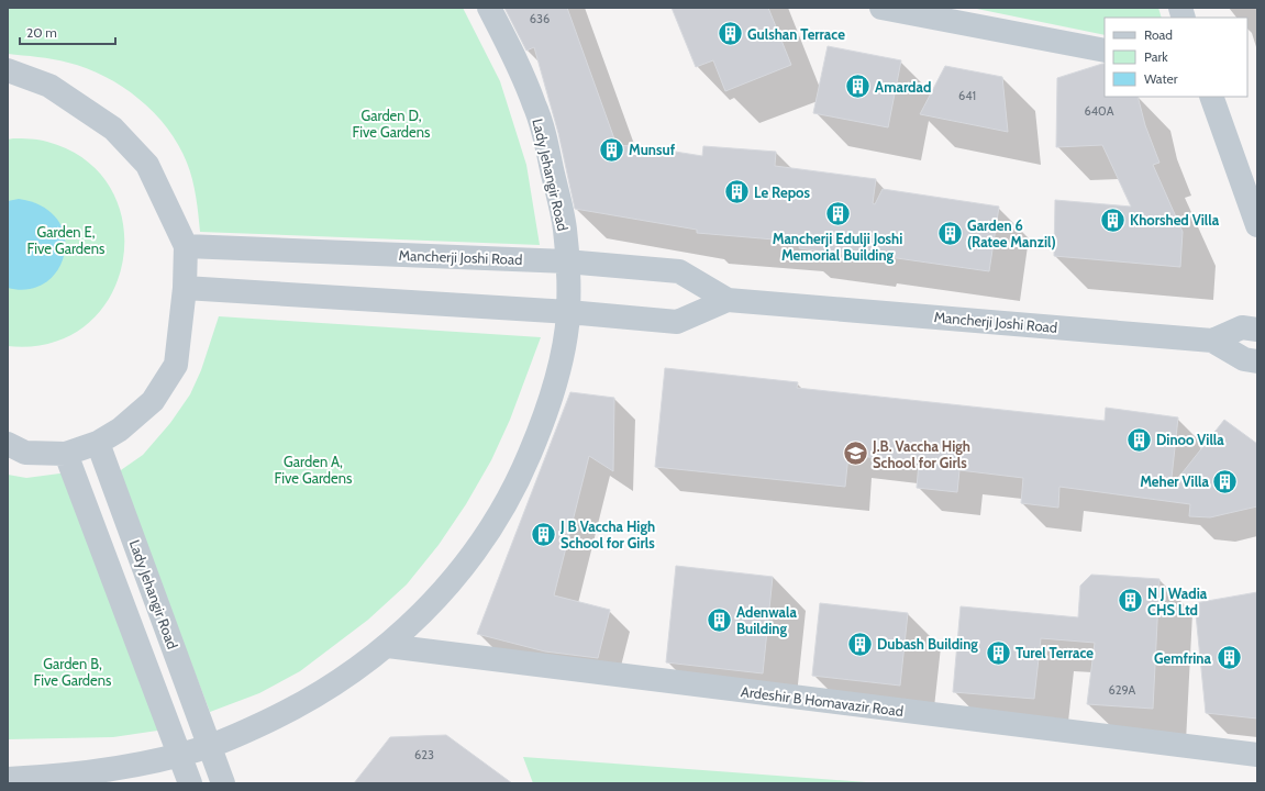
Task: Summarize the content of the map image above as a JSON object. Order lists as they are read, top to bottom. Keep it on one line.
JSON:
{"streets":{"street":["Lady Jehangir Road","Mancherji Joshi Road","Ardeshir B Homavazir Road"]},"crossings":[["Lady Jehangir Road","Mancherji Joshi Road"],["Lady Jehangir Road","Ardeshir B Homavazir Road"]],"parks":["Garden D, Five Gardens","Garden E, Five Gardens","Garden A, Five Gardens","Garden B, Five Gardens"],"places":{"building":["Gulshan Terrace","Amardad","Munsuf","Le Repos","Mancherji Edulji Joshi Memorial Building","Khorshed Villa","Garden 6 (Ratee Manzil)","Dinoo Villa","Meher Villa","J B Vaccha High School for Girls","N J Wadia CHS Ltd","Adenwala Building","Dubash Building","Turel Terrace","Gemfrina"],"school or university":["J.B. Vaccha High School for Girls"]},"house_numbers":["636","641","640A","629A","623"],"legend":["Road","Park","Water"],"scale_bar":"20 m"}
